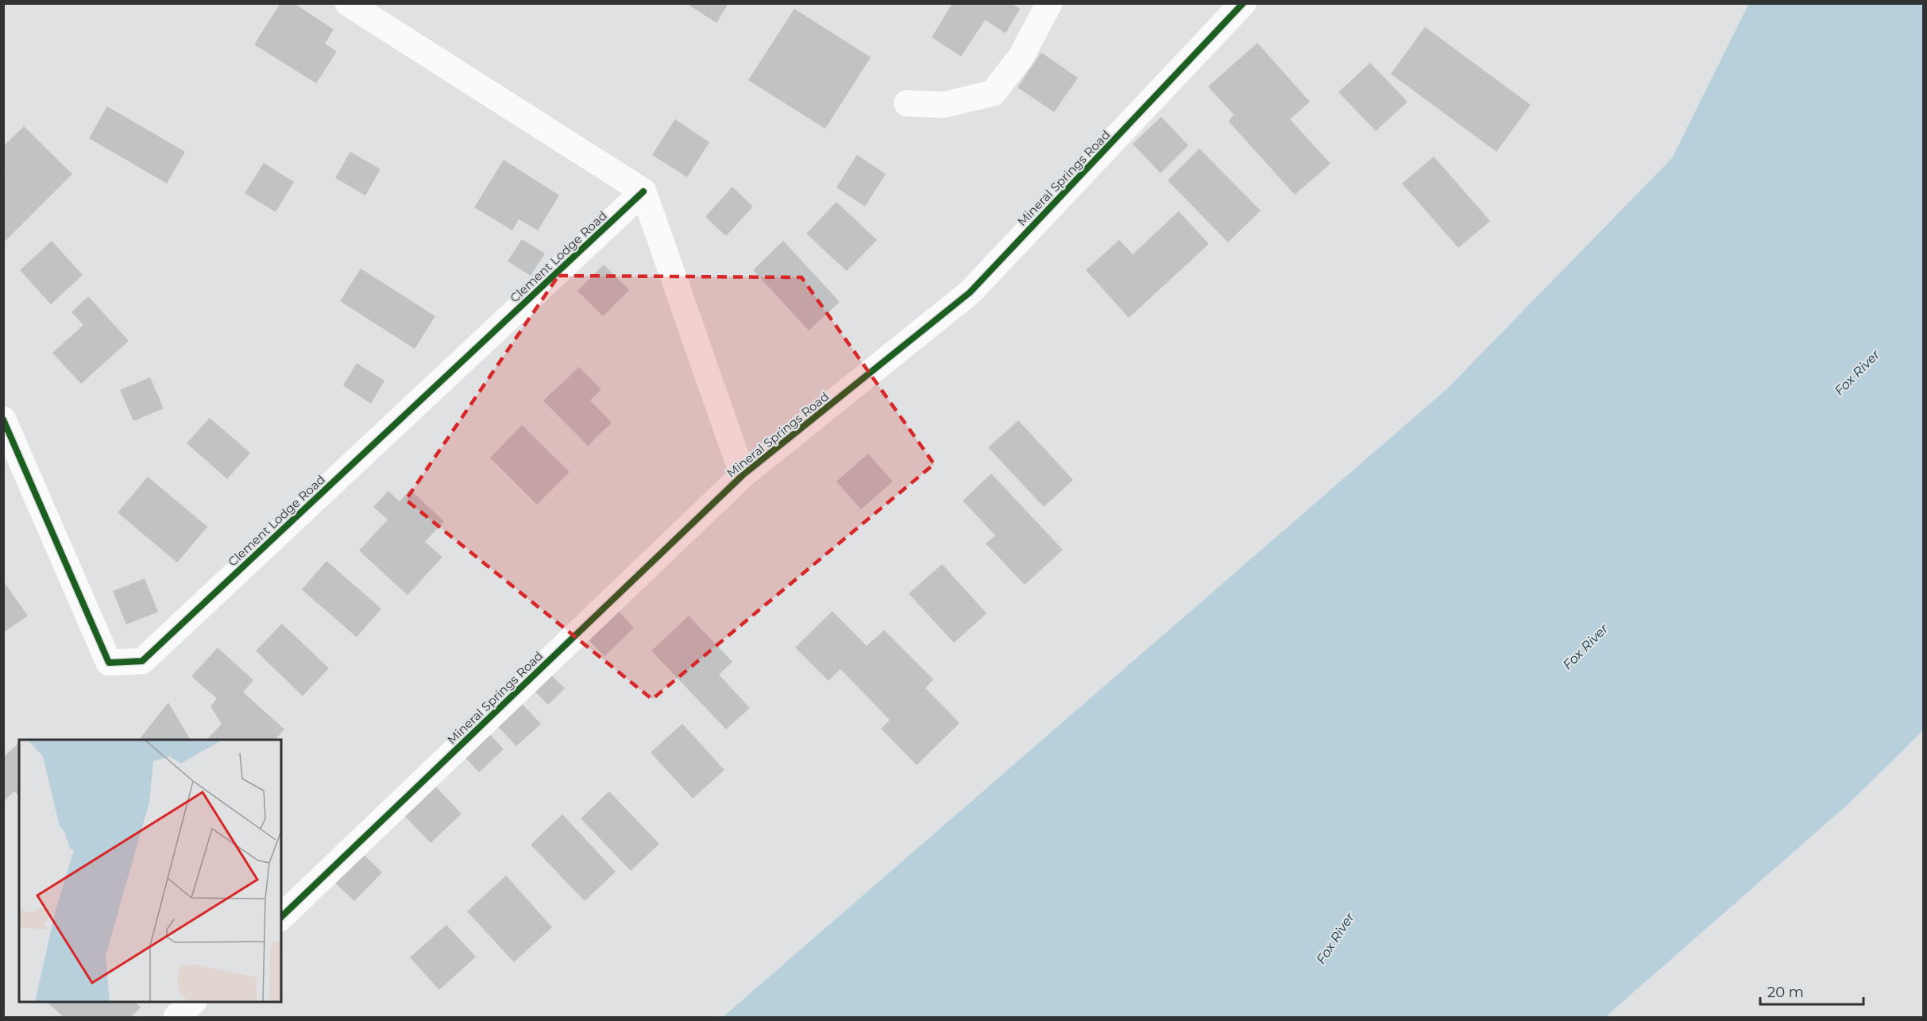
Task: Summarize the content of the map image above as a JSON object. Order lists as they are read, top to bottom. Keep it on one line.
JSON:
{"streets":{"street":["Mineral Springs Road","Clement Lodge Road"]},"water":["Fox River"],"scale_bar":"20 m"}
